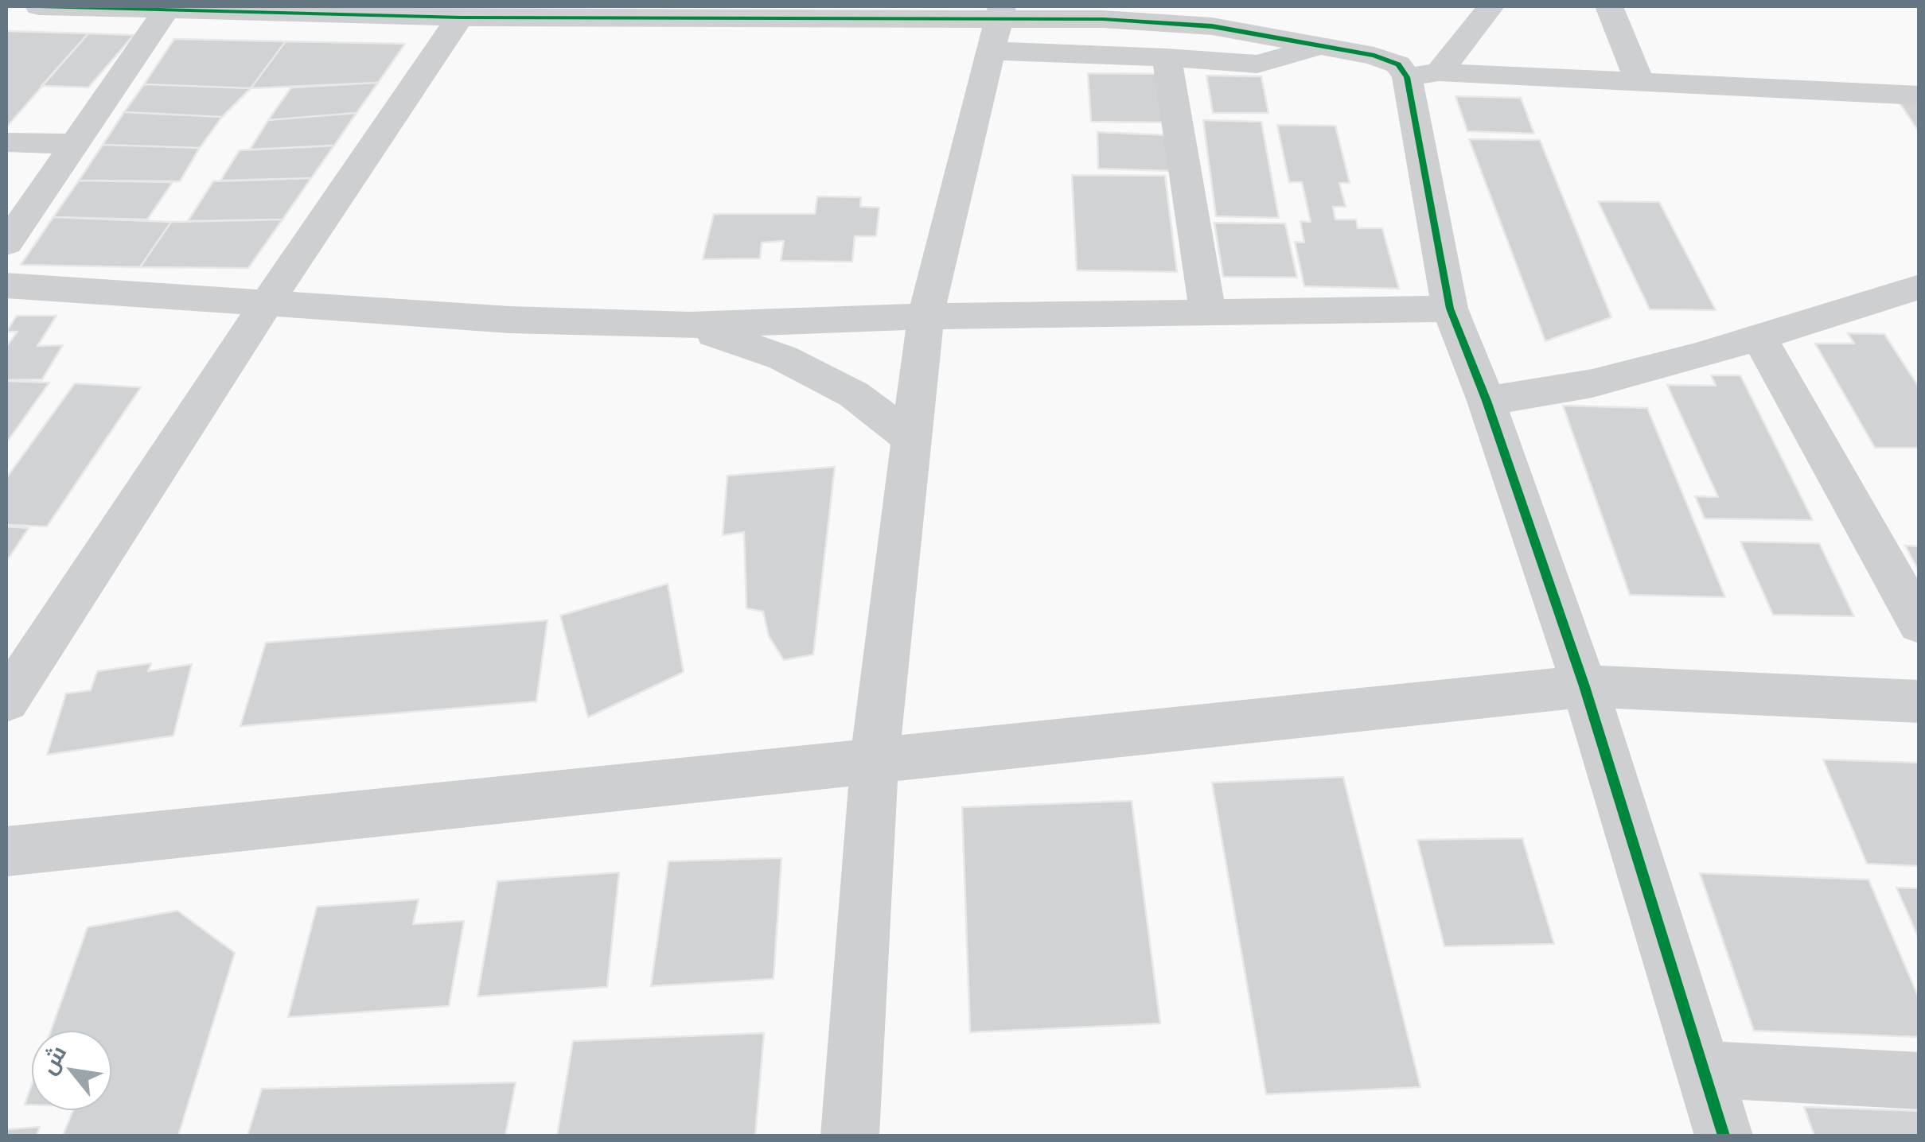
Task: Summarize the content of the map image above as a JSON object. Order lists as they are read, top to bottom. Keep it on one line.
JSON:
{"north":"top left"}
